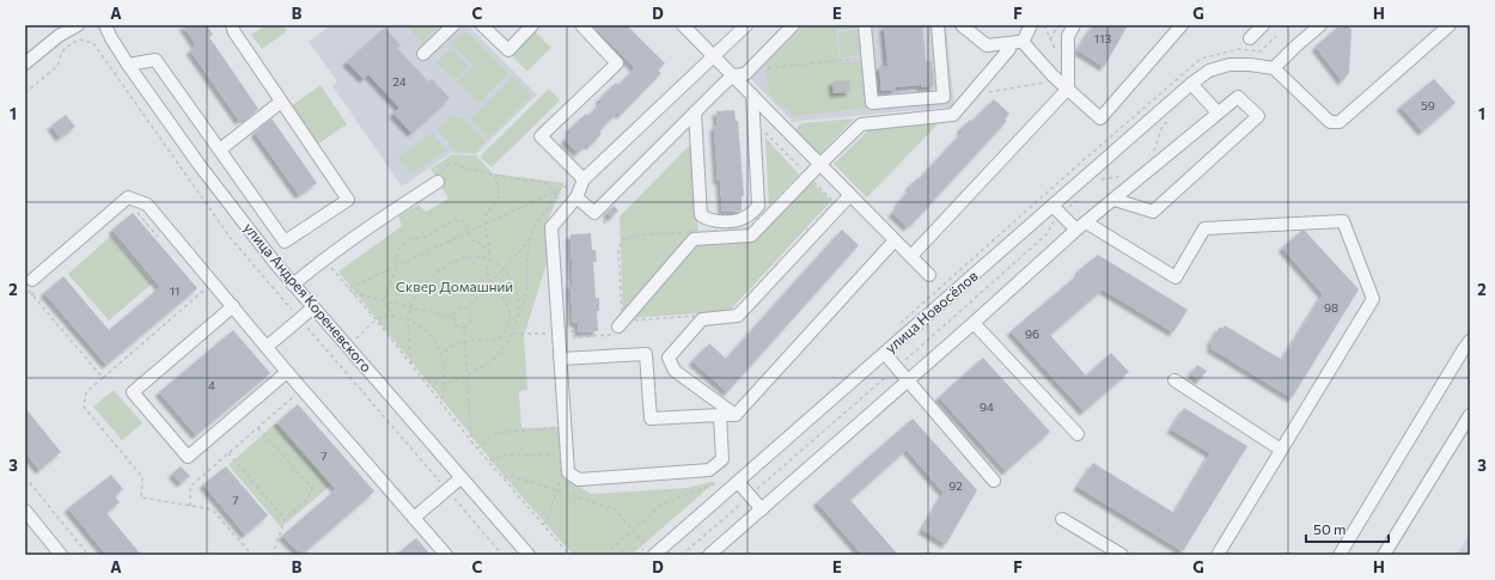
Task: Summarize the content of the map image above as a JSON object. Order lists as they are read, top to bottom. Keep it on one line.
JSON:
{"streets":{"street":["улица Андрея Кореневского","улица Новосёлов"]},"parks":["Сквер Домашний"],"house_numbers":["113","24","59","11","98","96","4","94","7","92","7"],"scale_bar":"50 m","grid":{"columns":["A","B","C","D","E","F","G","H"],"rows":["1","2","3"]}}
